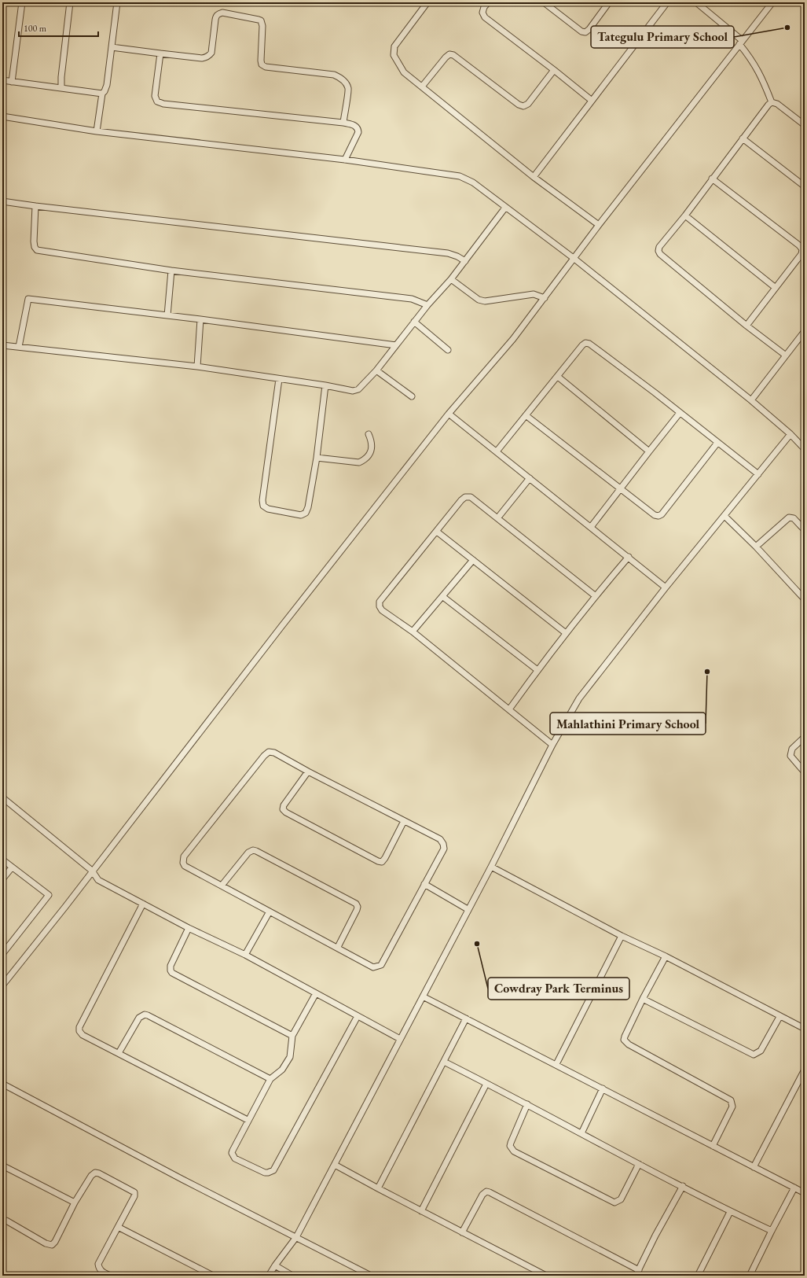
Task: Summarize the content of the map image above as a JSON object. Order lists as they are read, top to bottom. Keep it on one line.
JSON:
{"places":["Tategulu Primary School","Mahlathini Primary School","Cowdray Park Terminus"],"scale_bar":"100 m"}
